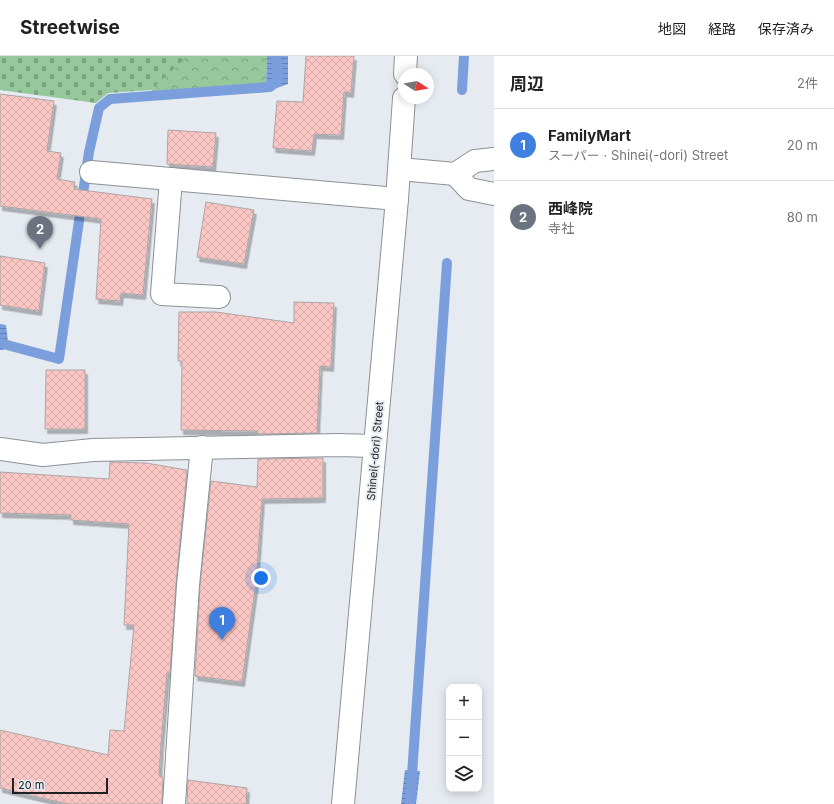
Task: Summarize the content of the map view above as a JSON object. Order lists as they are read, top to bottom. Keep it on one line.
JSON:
{"streets":{"street":["Shinei(-dori) Street"]},"scale_bar":"20 m","north":"right","page":{"header":"Streetwise","nav":["地図","経路","保存済み"],"heading":["周辺","2件"],"list":[{"mark":"1","name":"FamilyMart","note":"スーパー · Shinei(-dori) Street","value":"20 m"},{"mark":"2","name":"西峰院","note":"寺社","value":"80 m"}],"pins":["2","1"],"map_buttons":["+","−"],"scale":"20 m"}}
